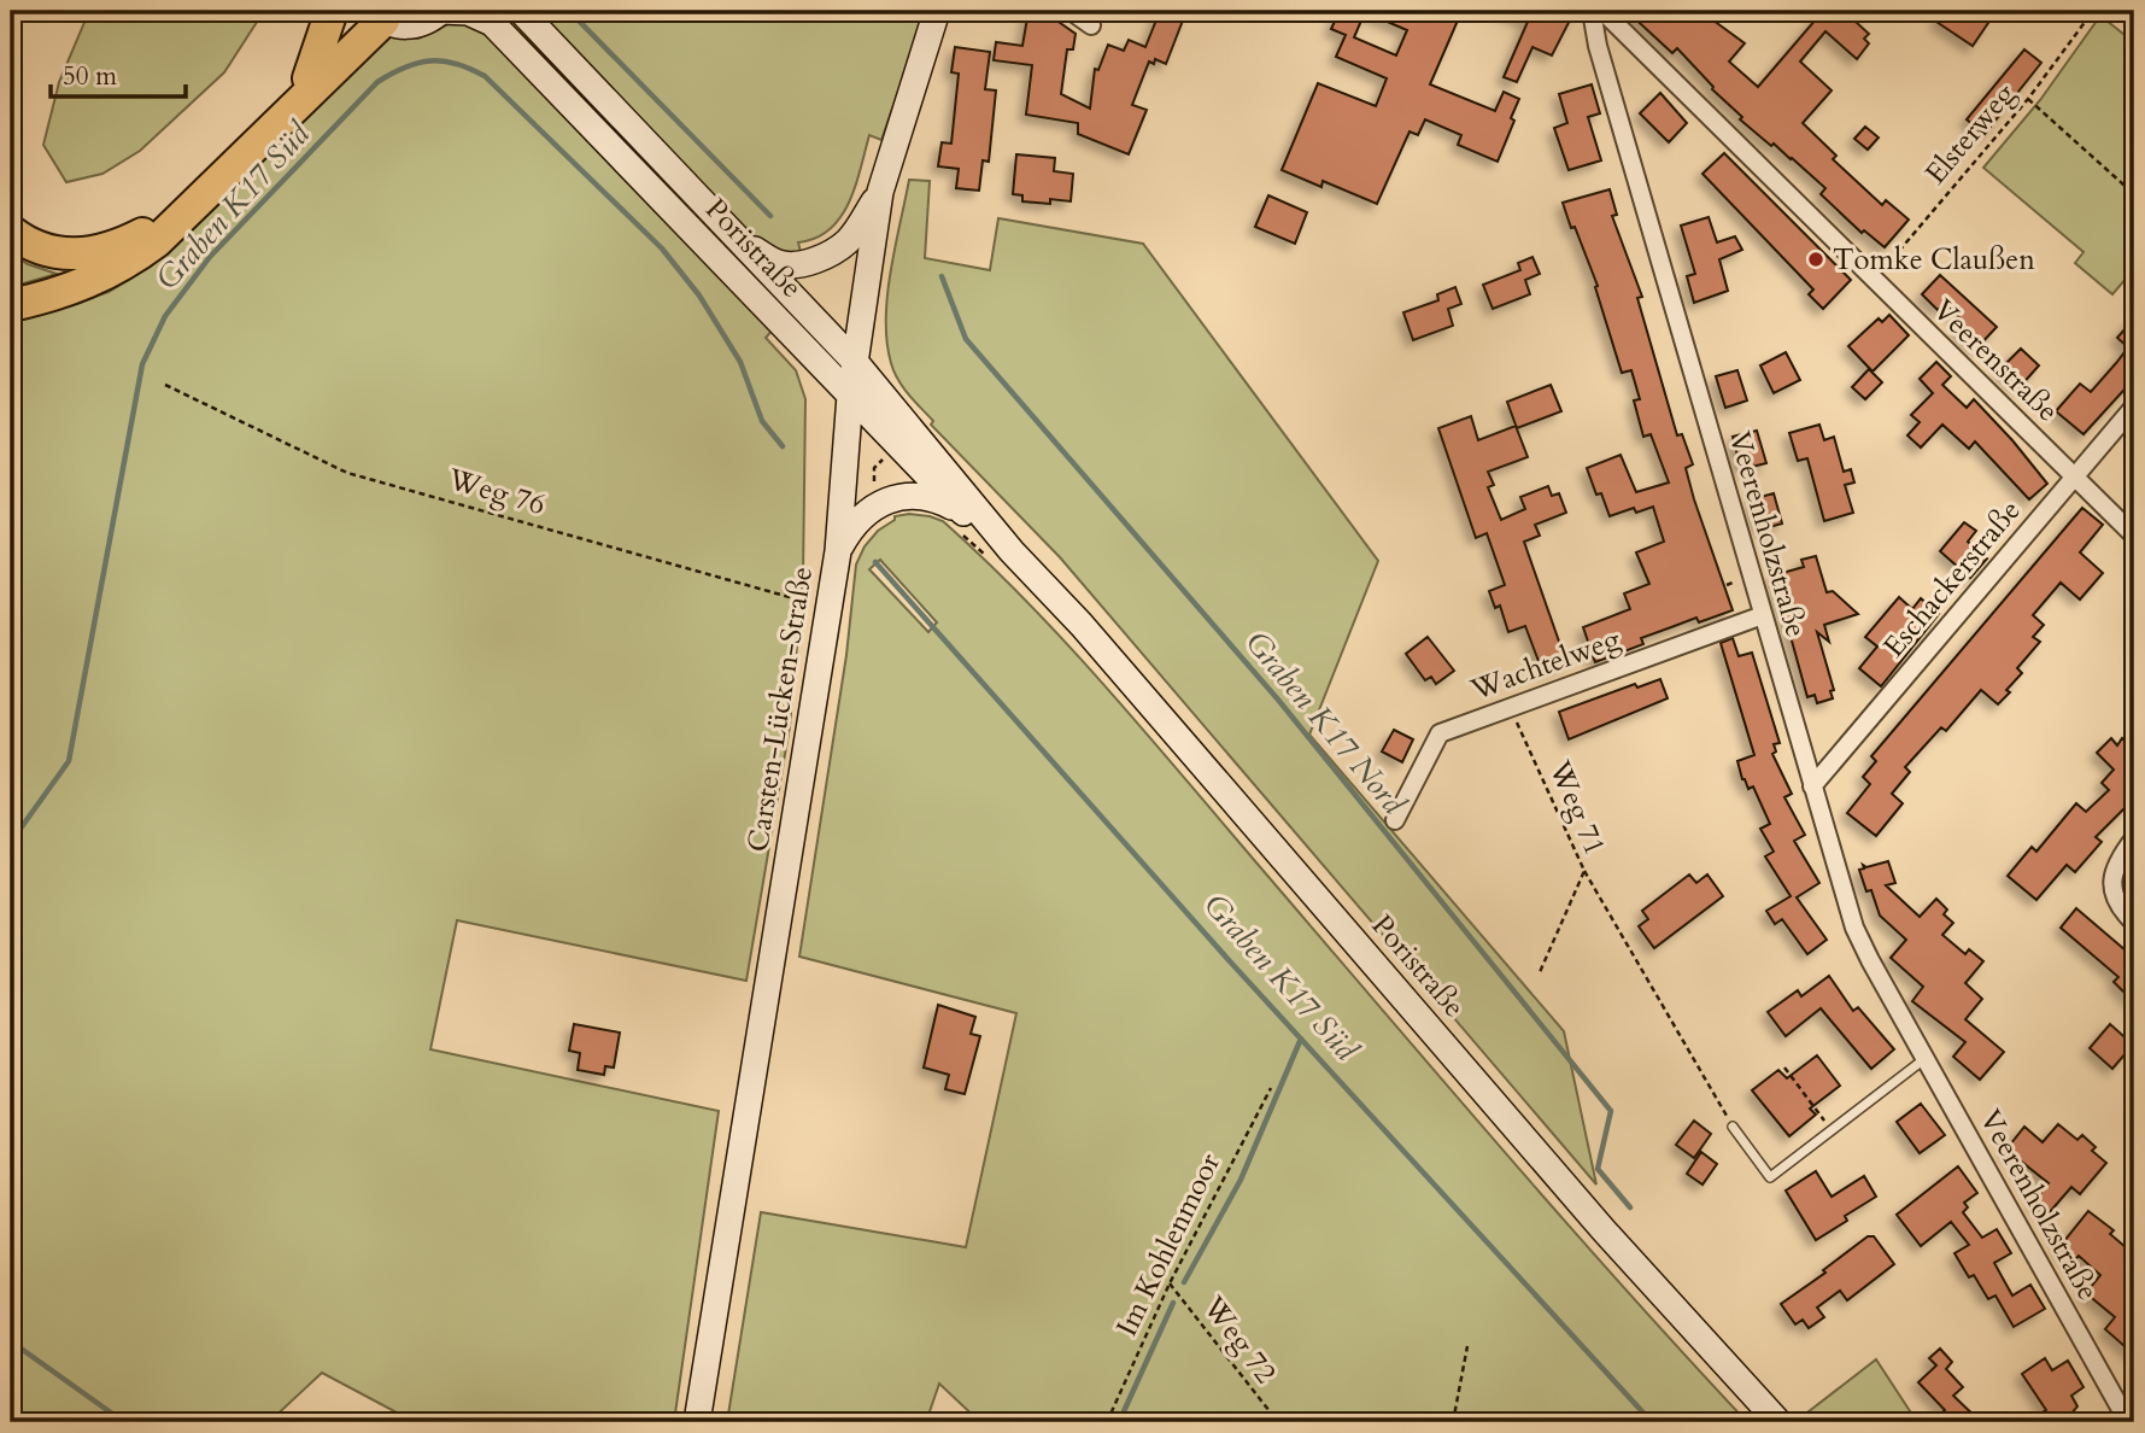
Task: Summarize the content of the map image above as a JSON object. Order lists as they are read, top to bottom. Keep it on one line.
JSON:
{"streets":{"main road":["Poristraße","Carsten-Lücken-Straße"],"street":["Veerenstraße","Veerenholzstraße","Eschackerstraße","Wachtelweg"],"path":["Elsterweg","Weg 76","Weg 71","Im Kohlenmoor","Weg 72"]},"crossings":[["Elsterweg","Veerenstraße"],["Poristraße","Carsten-Lücken-Straße"],["Veerenstraße","Eschackerstraße"],["Weg 76","Carsten-Lücken-Straße"],["Veerenholzstraße","Eschackerstraße"],["Veerenholzstraße","Wachtelweg"],["Wachtelweg","Weg 71"],["Im Kohlenmoor","Weg 72"]],"water":["Graben K17 Süd","Graben K17 Nord"],"places":["Tomke Claußen"],"scale_bar":"50 m"}
